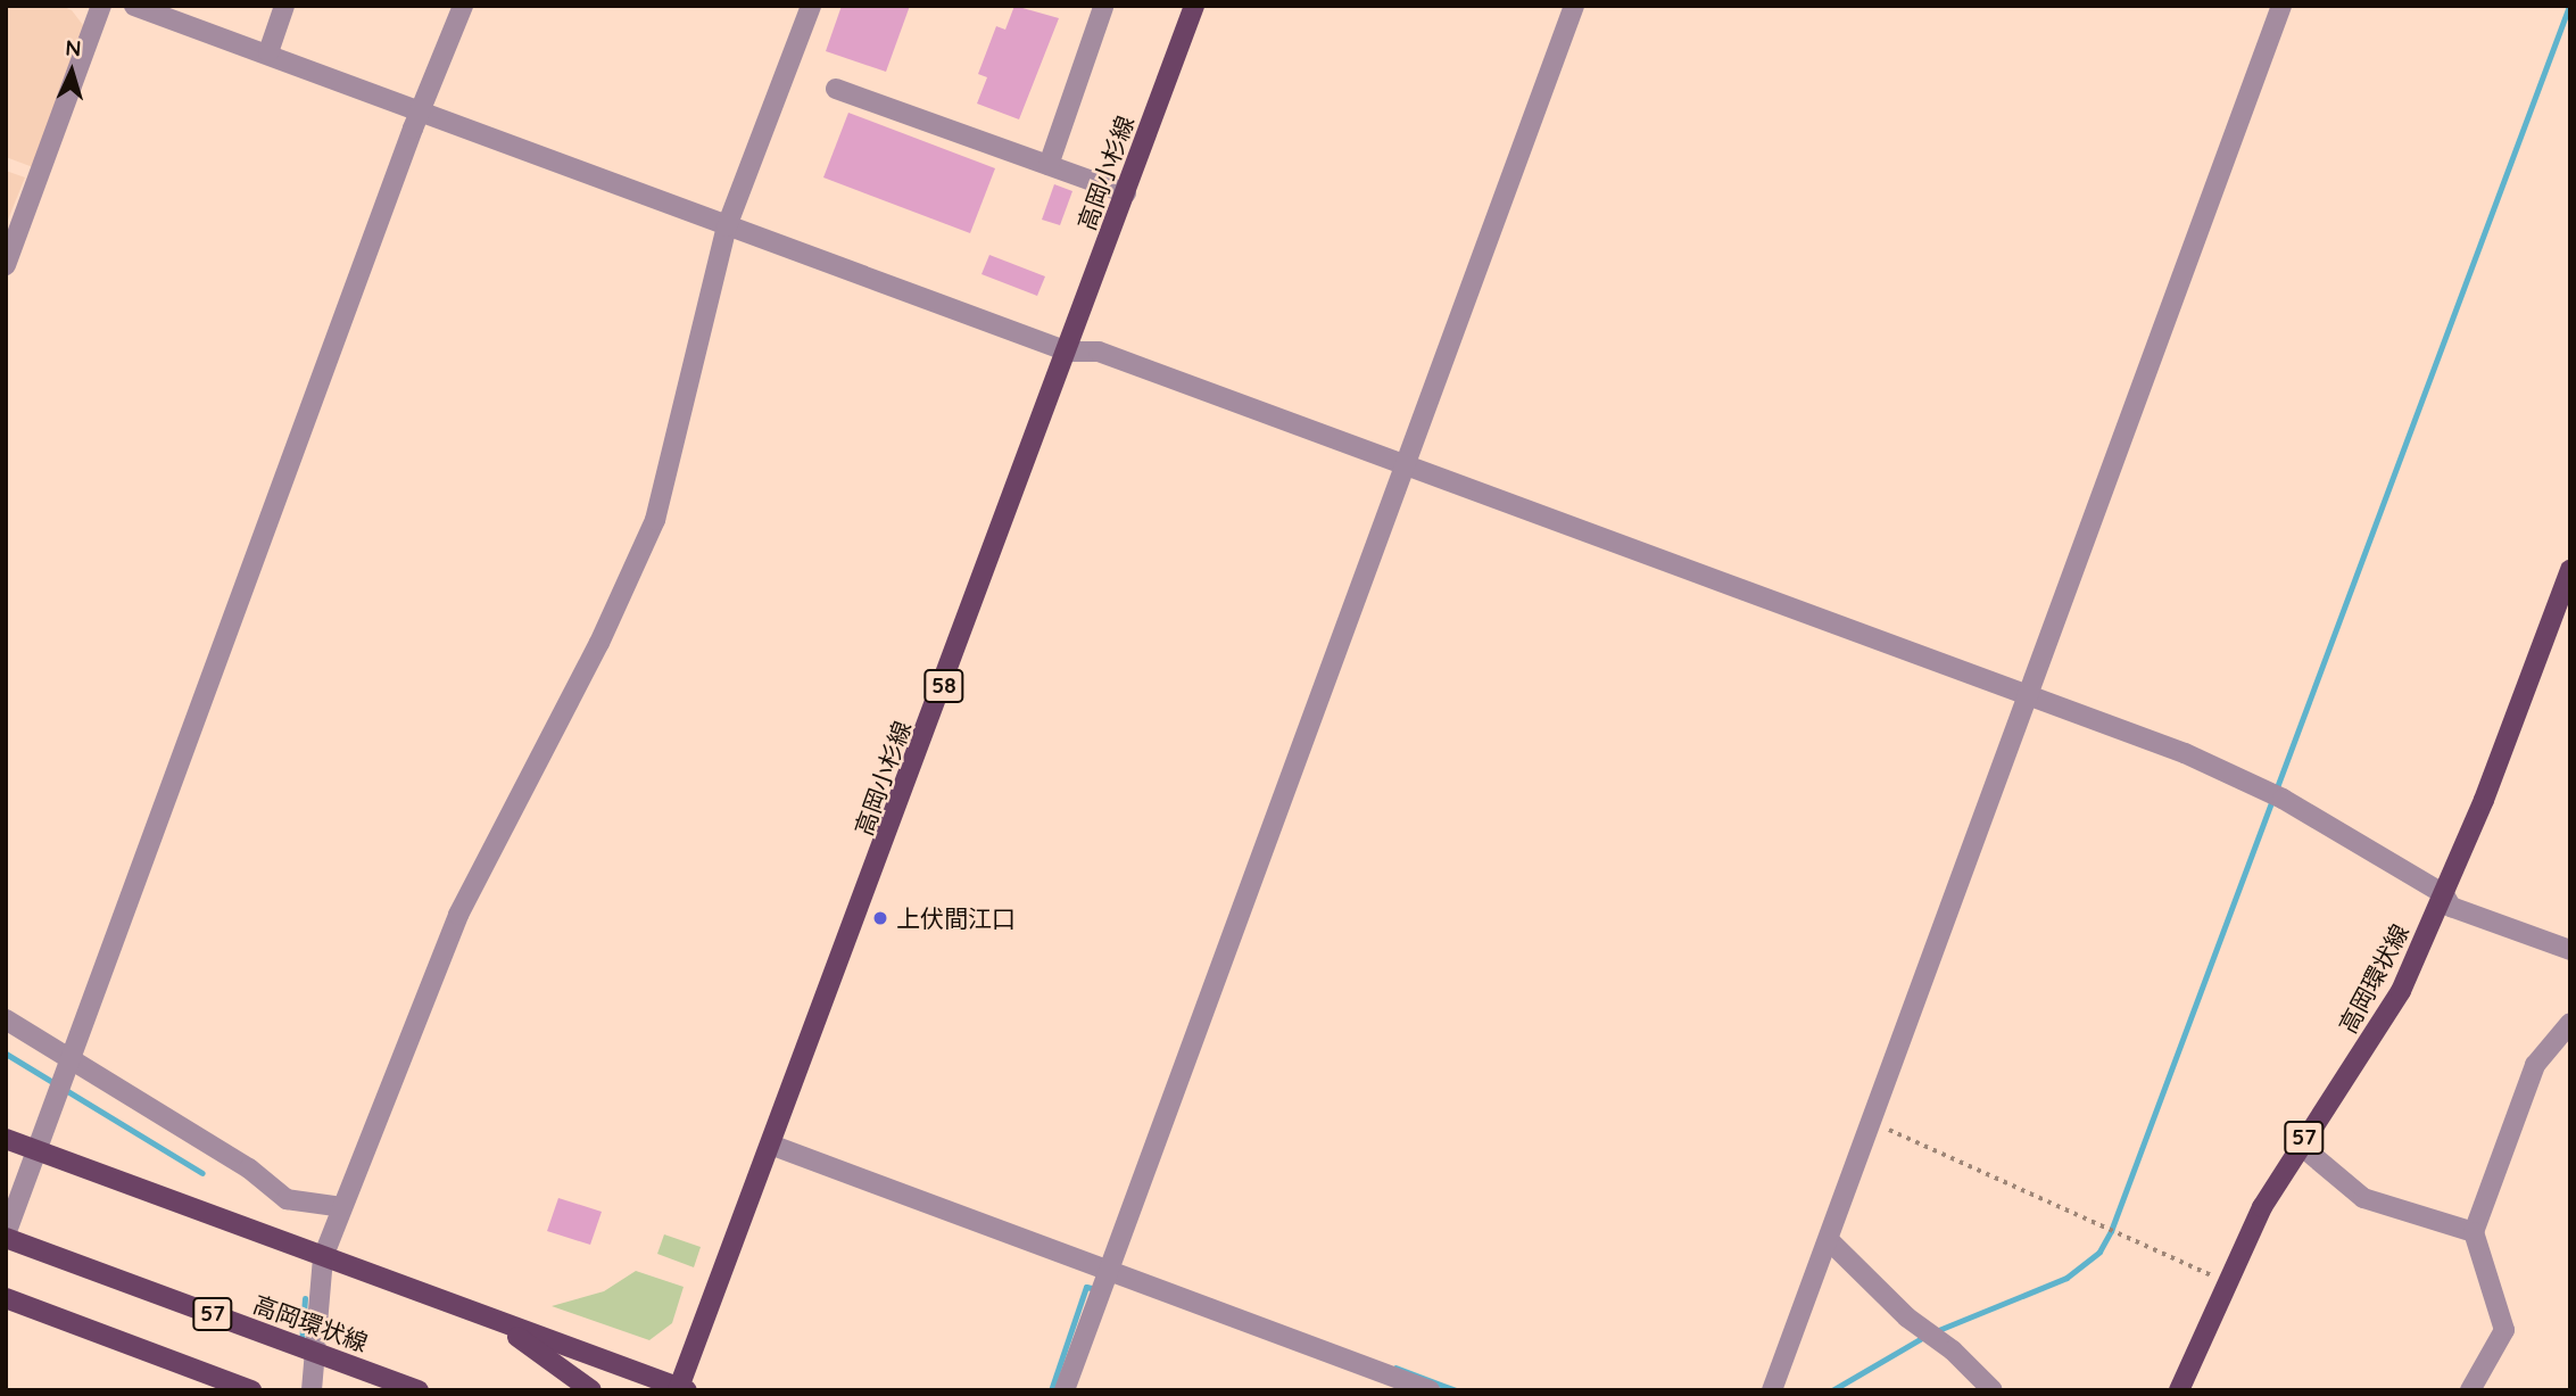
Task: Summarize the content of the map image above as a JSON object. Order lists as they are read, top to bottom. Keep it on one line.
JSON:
{"streets":{"main road":["高岡小杉線","58","高岡環状線","57"]},"places":["上伏間江口"],"north":"top"}
